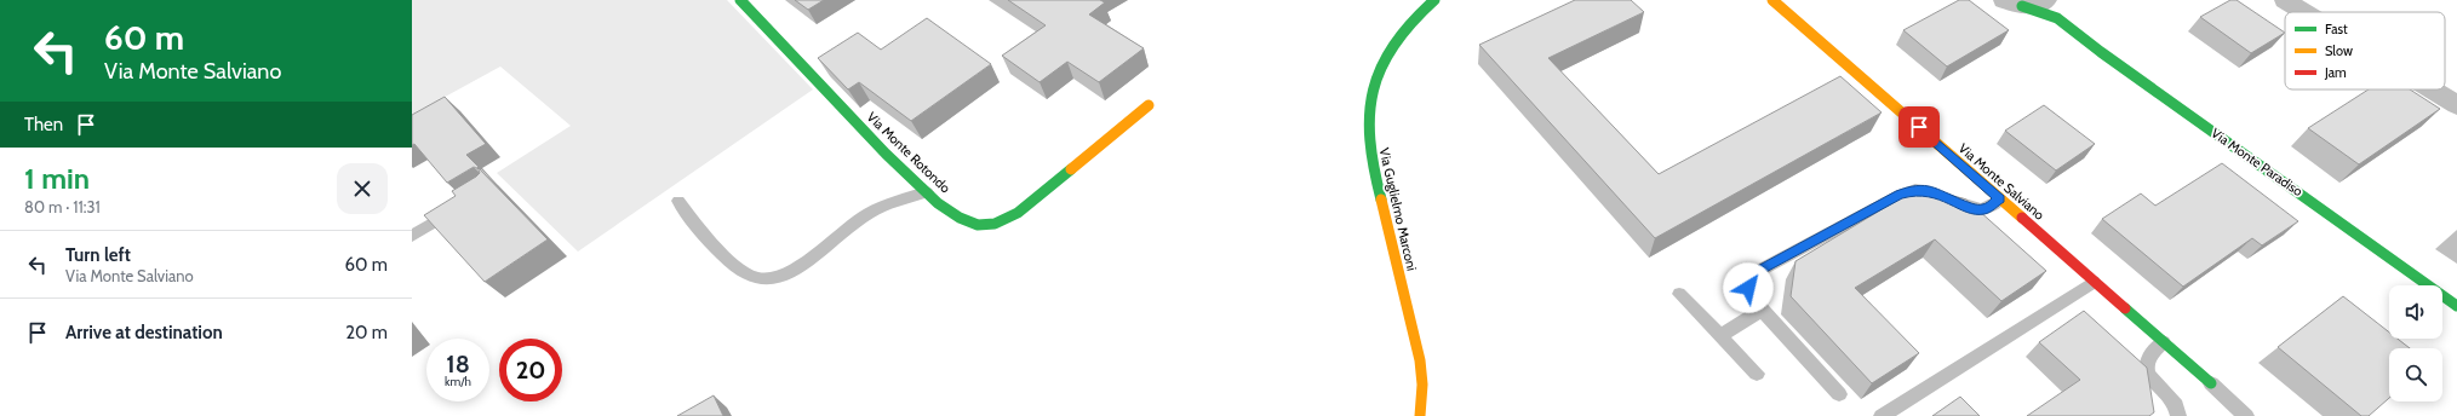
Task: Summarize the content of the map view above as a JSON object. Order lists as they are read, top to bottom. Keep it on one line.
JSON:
{"streets":{"street":["Via Monte Rotondo","Via Monte Paradiso","Via Monte Salviano","Via Guglielmo Marconi"]},"legend":["Fast","Slow","Jam"],"page":{"turn":["60 m","Via Monte Salviano"],"then":"Then","heading":["1 min","80 m · 11:31"],"list":[{"name":"Turn left","note":"Via Monte Salviano","value":"60 m"},{"name":"Arrive at destination","value":"20 m"}],"speed":"18 km/h","limit":"20"}}
